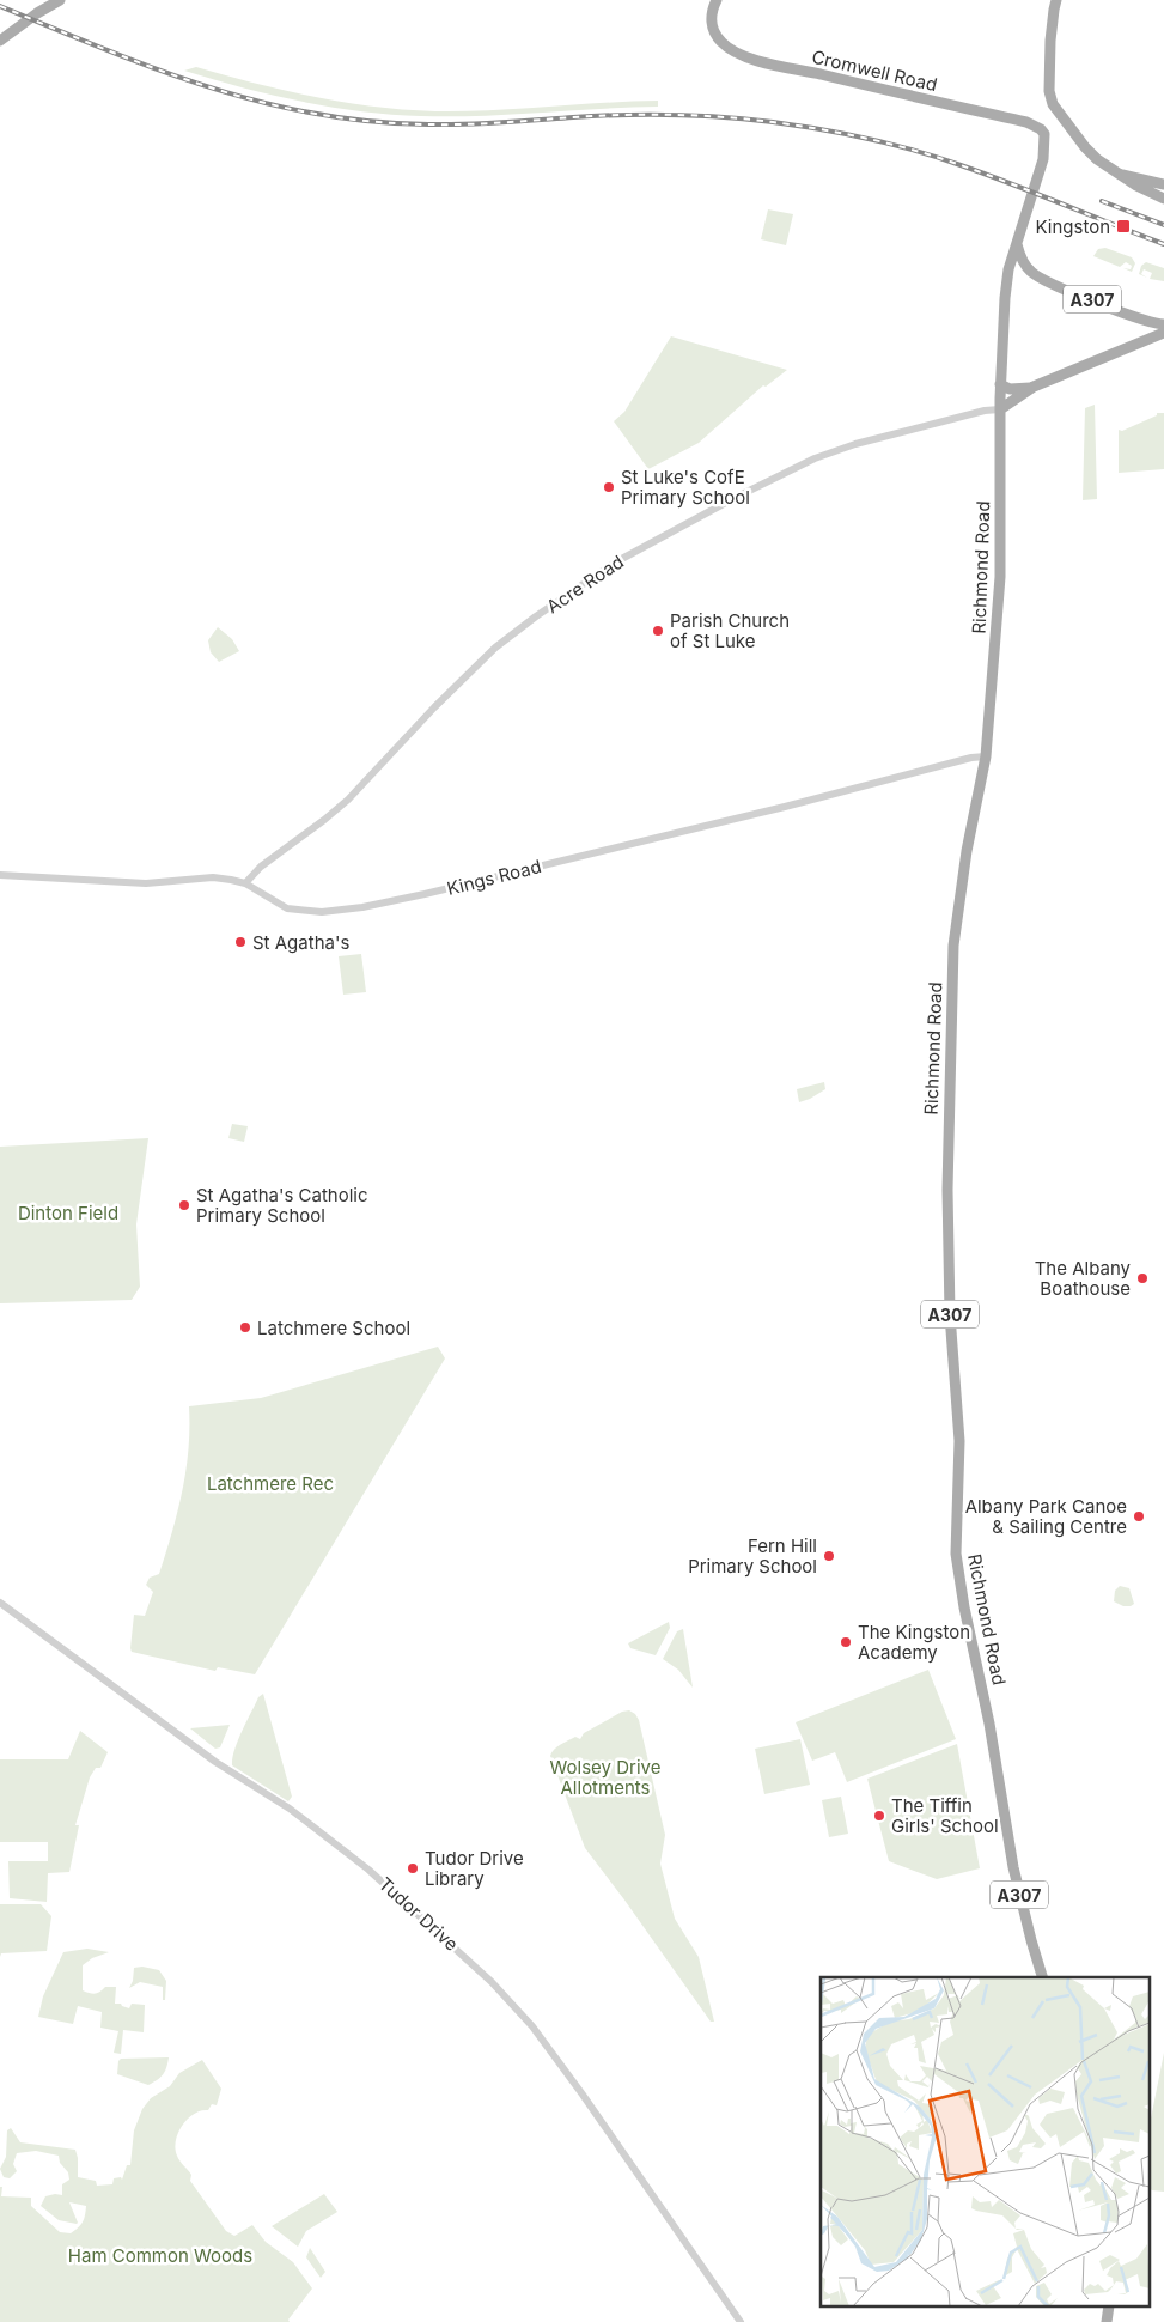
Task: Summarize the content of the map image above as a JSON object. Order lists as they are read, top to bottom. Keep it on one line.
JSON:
{"streets":{"main road":["Cromwell Road","A307","Richmond Road"],"street":["Acre Road","Kings Road","Tudor Drive"]},"crossings":[["Cromwell Road","Richmond Road"],["A307","Richmond Road"],["Richmond Road","Acre Road"],["Richmond Road","Kings Road"],["Acre Road","Kings Road"]],"parks":["Dinton Field","Latchmere Rec","Wolsey Drive Allotments","Ham Common Woods"],"places":{"transit":["Kingston"],"other":["St Luke's CofE Primary School","Parish Church of St Luke","St Agatha's","St Agatha's Catholic Primary School","The Albany Boathouse","Latchmere School","Albany Park Canoe & Sailing Centre","Fern Hill Primary School","The Kingston Academy","The Tiffin Girls' School","Tudor Drive Library"]}}
